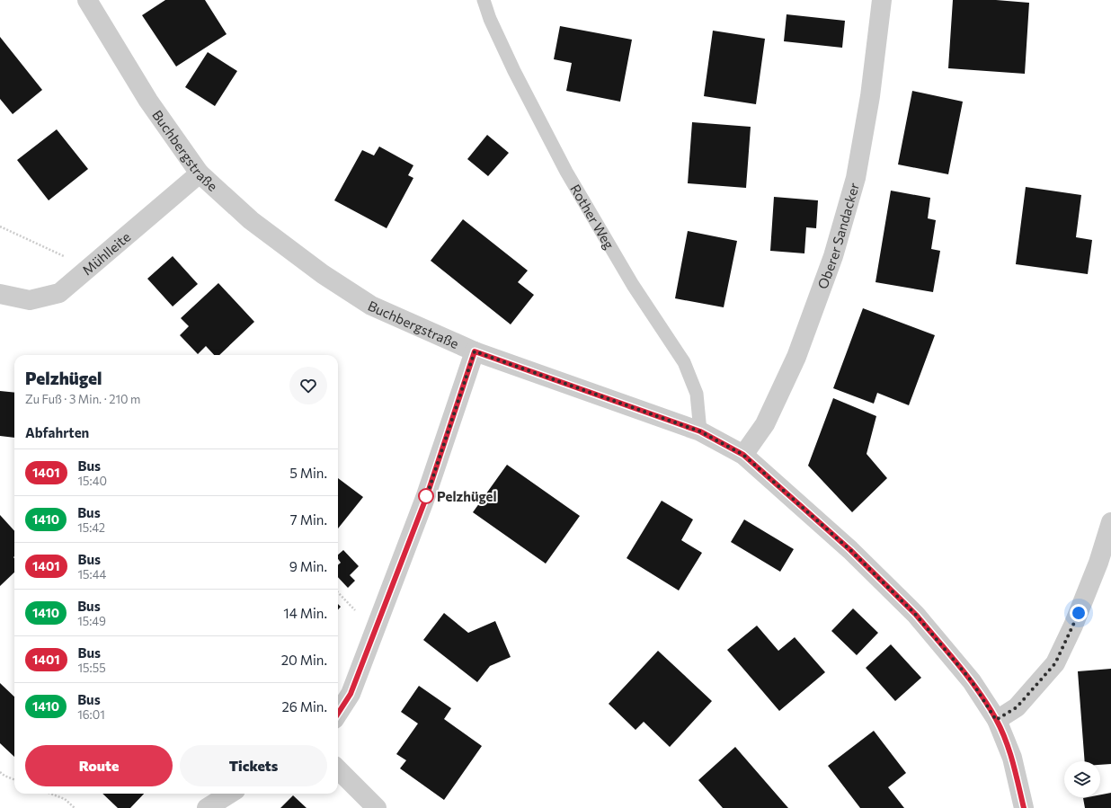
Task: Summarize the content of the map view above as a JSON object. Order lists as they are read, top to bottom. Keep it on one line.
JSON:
{"streets":{"street":["Buchbergstraße","Oberer Sandacker","Mühlleite"],"lane":["Rother Weg"]},"crossings":[["Buchbergstraße","Rother Weg"],["Buchbergstraße","Oberer Sandacker"],["Buchbergstraße","Mühlleite"]],"places":["Pelzhügel"],"lines":["bus line 1401"],"page":{"heading":[["Pelzhügel","Zu Fuß · 3 Min. · 210 m"],"Abfahrten"],"list":[{"mark":"1401","name":"Bus","note":"15:40","value":"5 Min."},{"mark":"1410","name":"Bus","note":"15:42","value":"7 Min."},{"mark":"1401","name":"Bus","note":"15:44","value":"9 Min."},{"mark":"1410","name":"Bus","note":"15:49","value":"14 Min."},{"mark":"1401","name":"Bus","note":"15:55","value":"20 Min."},{"mark":"1410","name":"Bus","note":"16:01","value":"26 Min."}],"buttons":["Route","Tickets"]}}
